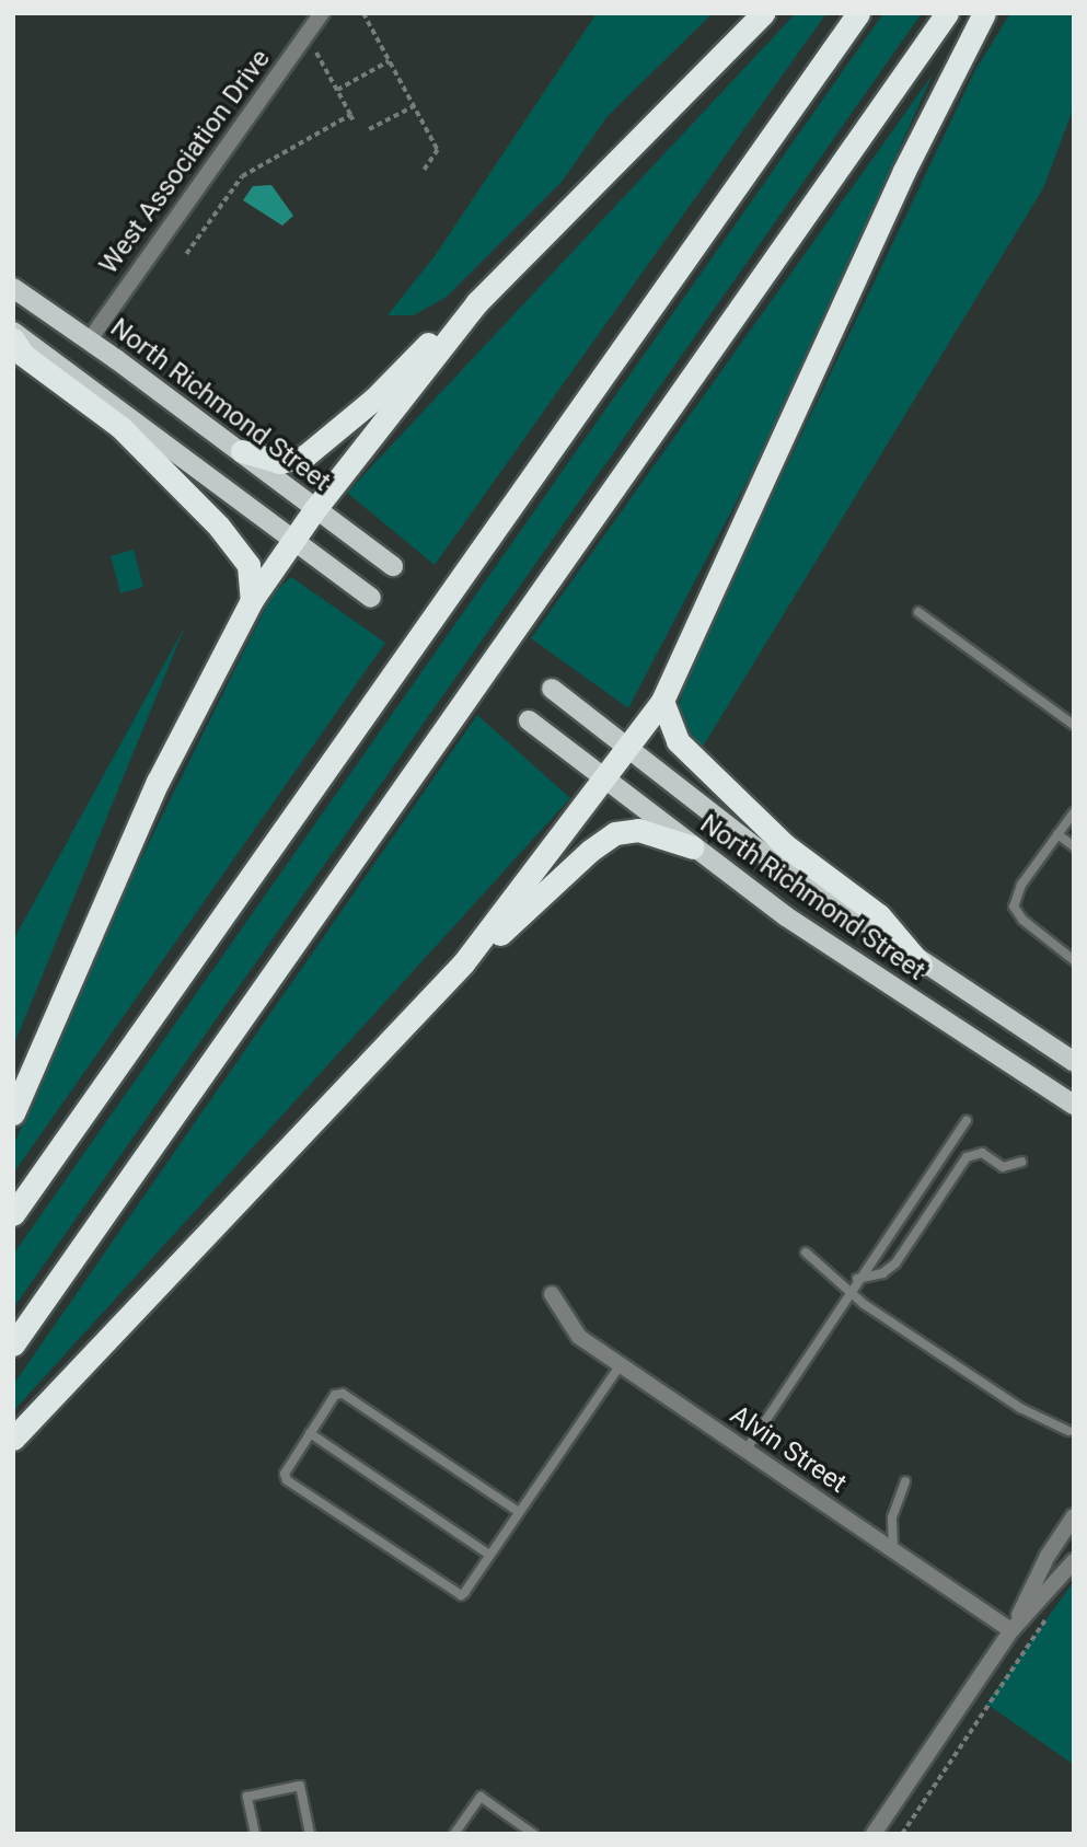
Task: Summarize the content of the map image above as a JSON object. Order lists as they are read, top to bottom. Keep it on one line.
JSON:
{"streets":{"main road":["North Richmond Street"],"street":["West Association Drive","Alvin Street"]},"crossings":[["West Association Drive","North Richmond Street"]]}
